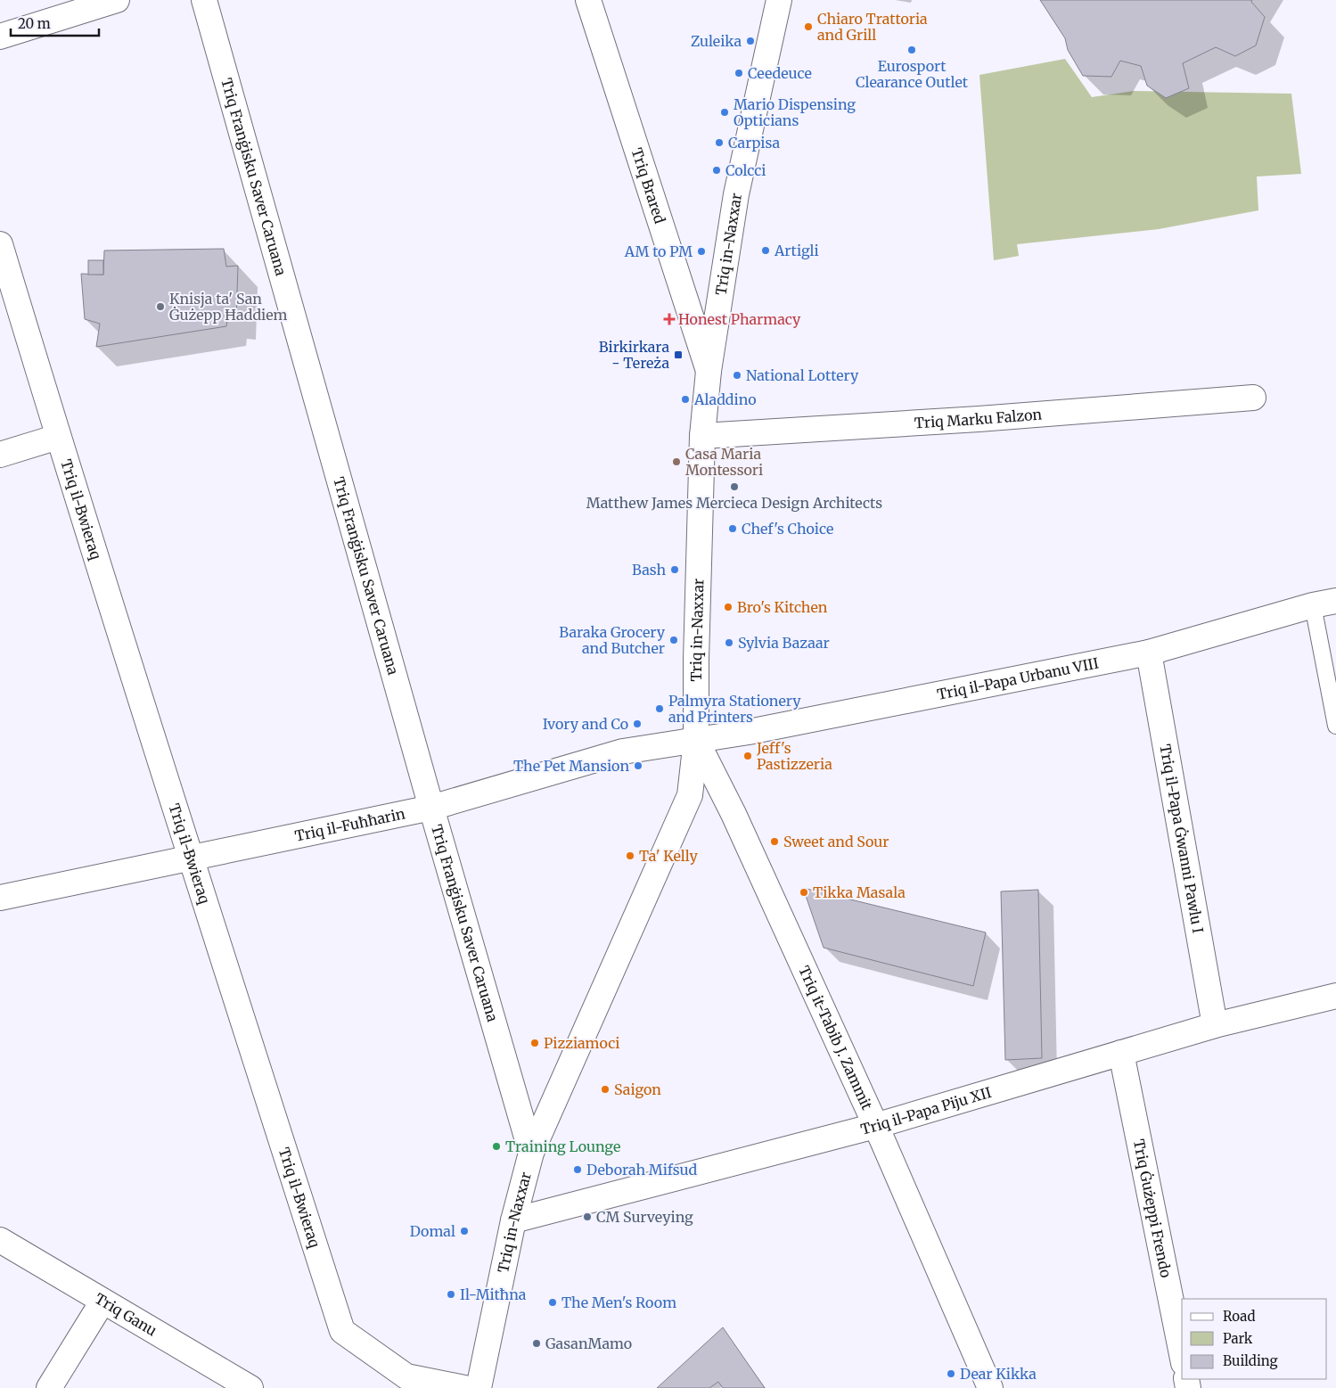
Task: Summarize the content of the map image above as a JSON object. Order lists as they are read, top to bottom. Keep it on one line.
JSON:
{"streets":{"street":["Triq Franġisku Saver Caruana","Triq Brared","Triq in-Naxxar","Triq Marku Falzon","Triq il-Bwieraq","Triq il-Papa Urbanu VIII","Triq il-Fuħħarin","Triq il-Papa Ġwanni Pawlu I","Triq it-Tabib J. Zammit","Triq il-Papa Piju XII","Triq Ġużeppi Frendo","Triq Ganu"]},"crossings":[["Triq Franġisku Saver Caruana","Triq in-Naxxar"],["Triq Franġisku Saver Caruana","Triq il-Fuħħarin"],["Triq Brared","Triq in-Naxxar"],["Triq in-Naxxar","Triq Marku Falzon"],["Triq in-Naxxar","Triq il-Papa Urbanu VIII"],["Triq in-Naxxar","Triq il-Fuħħarin"],["Triq in-Naxxar","Triq it-Tabib J. Zammit"],["Triq in-Naxxar","Triq il-Papa Piju XII"],["Triq il-Bwieraq","Triq il-Fuħħarin"],["Triq il-Papa Urbanu VIII","Triq il-Fuħħarin"],["Triq il-Papa Urbanu VIII","Triq il-Papa Ġwanni Pawlu I"],["Triq il-Papa Urbanu VIII","Triq it-Tabib J. Zammit"],["Triq il-Fuħħarin","Triq it-Tabib J. Zammit"],["Triq il-Papa Ġwanni Pawlu I","Triq il-Papa Piju XII"],["Triq it-Tabib J. Zammit","Triq il-Papa Piju XII"],["Triq il-Papa Piju XII","Triq Ġużeppi Frendo"]],"places":{"other":["Chiaro Trattoria and Grill","Zuleika","Eurosport Clearance Outlet","Ceedeuce","Mario Dispensing Opticians","Carpisa","Colcci","Artigli","AM to PM","Knisja ta' San Ġużepp Ħaddiem","National Lottery","Aladdino","Casa Maria Montessori","Matthew James Mercieca Design Architects","Chef's Choice","Bash","Bro's Kitchen","Baraka Grocery and Butcher","Sylvia Bazaar","Palmyra Stationery and Printers","Ivory and Co","Jeff's Pastizzeria","The Pet Mansion","Sweet and Sour","Ta' Kelly","Tikka Masala","Pizziamoci","Saigon","Training Lounge","Deborah Mifsud","CM Surveying","Domal","Il-Mitħna","The Men's Room","GasanMamo","Dear Kikka"],"health":["Honest Pharmacy"],"transit":["Birkirkara - Tereża"]},"legend":["Road","Park","Building"],"scale_bar":"20 m"}
